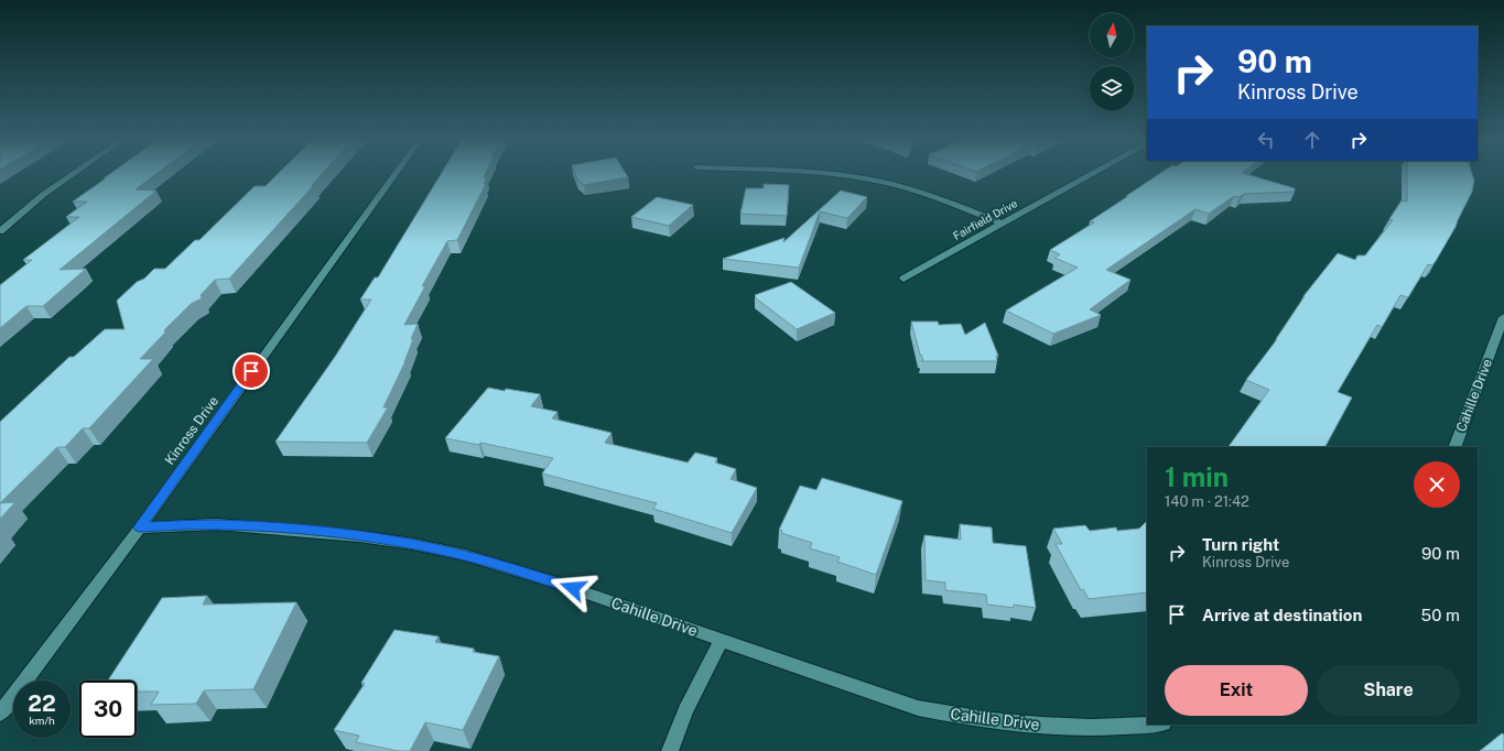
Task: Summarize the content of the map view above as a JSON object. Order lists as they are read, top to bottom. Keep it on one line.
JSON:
{"streets":{"street":["Fairfield Drive","Cahille Drive","Kinross Drive"]},"crossings":[["Cahille Drive","Kinross Drive"]],"north":"top","page":{"turn":["90 m","Kinross Drive"],"heading":["1 min","140 m · 21:42"],"list":[{"name":"Turn right","note":"Kinross Drive","value":"90 m"},{"name":"Arrive at destination","value":"50 m"}],"buttons":["Exit","Share"],"speed":"22 km/h","limit":"30"}}
